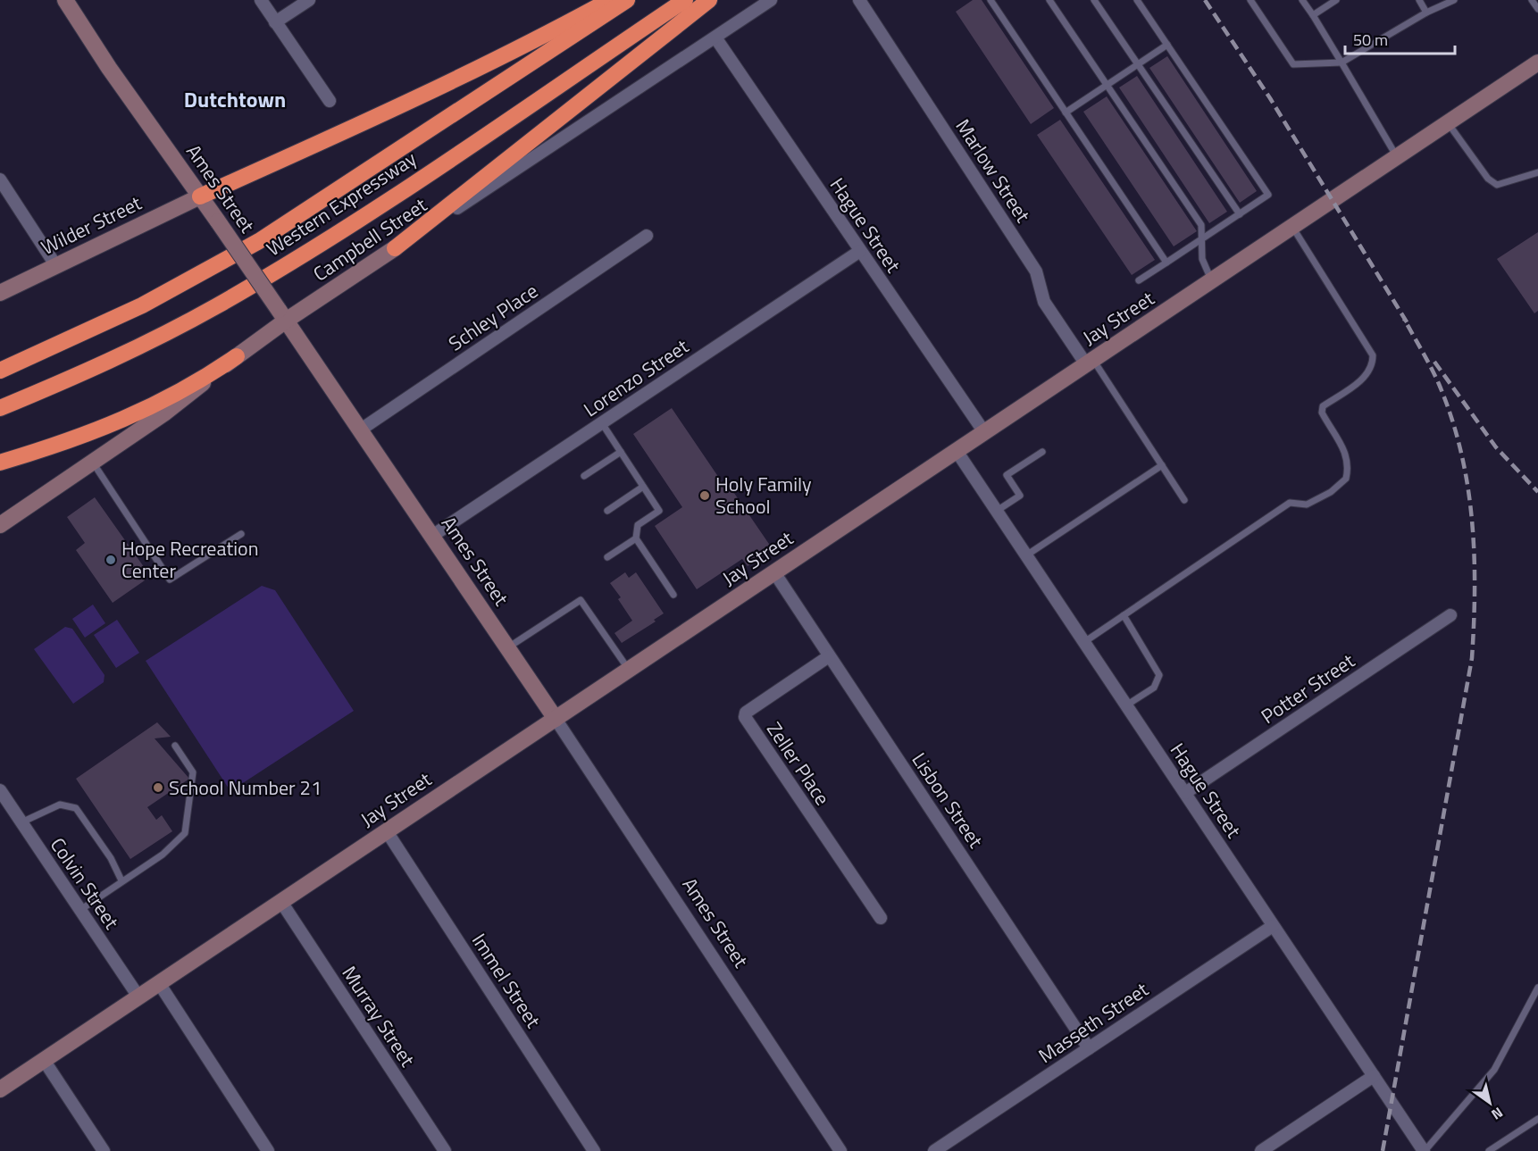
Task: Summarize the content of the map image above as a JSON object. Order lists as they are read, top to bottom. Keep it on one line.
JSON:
{"streets":{"highway":["Western Expressway"],"street":["Marlow Street","Ames Street","Wilder Street","Hague Street","Campbell Street","Schley Place","Jay Street","Lorenzo Street","Potter Street","Zeller Place","Lisbon Street","Colvin Street","Immel Street","Murray Street","Masseth Street"]},"crossings":[["Marlow Street","Jay Street"],["Ames Street","Wilder Street"],["Ames Street","Campbell Street"],["Ames Street","Schley Place"],["Ames Street","Jay Street"],["Ames Street","Lorenzo Street"],["Hague Street","Campbell Street"],["Hague Street","Jay Street"],["Hague Street","Lorenzo Street"],["Hague Street","Potter Street"],["Hague Street","Masseth Street"],["Jay Street","Lisbon Street"],["Jay Street","Colvin Street"],["Jay Street","Immel Street"],["Jay Street","Murray Street"],["Zeller Place","Lisbon Street"],["Lisbon Street","Masseth Street"]],"districts":["Dutchtown"],"places":["Holy Family School","Hope Recreation Center","School Number 21"],"scale_bar":"50 m","north":"bottom right"}
